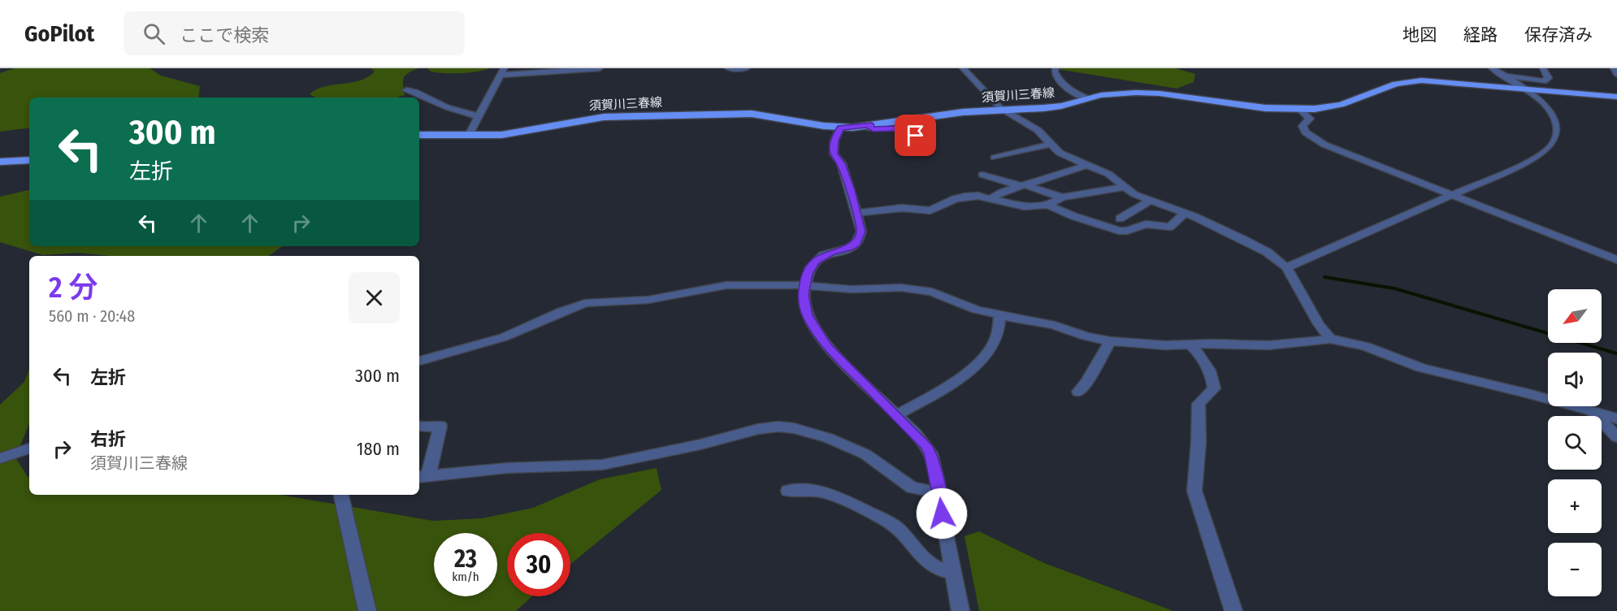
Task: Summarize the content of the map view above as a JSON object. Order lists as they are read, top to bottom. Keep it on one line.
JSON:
{"streets":{"main road":["須賀川三春線"]},"north":"bottom left","page":{"header":"GoPilot","search":"ここで検索","nav":["地図","経路","保存済み"],"turn":["300 m","左折"],"heading":["2 分","560 m · 20:48"],"map_buttons":["+","−"],"list":[{"name":"左折","value":"300 m"},{"name":"右折","note":"須賀川三春線","value":"180 m"}],"speed":"23 km/h","limit":"30"}}
